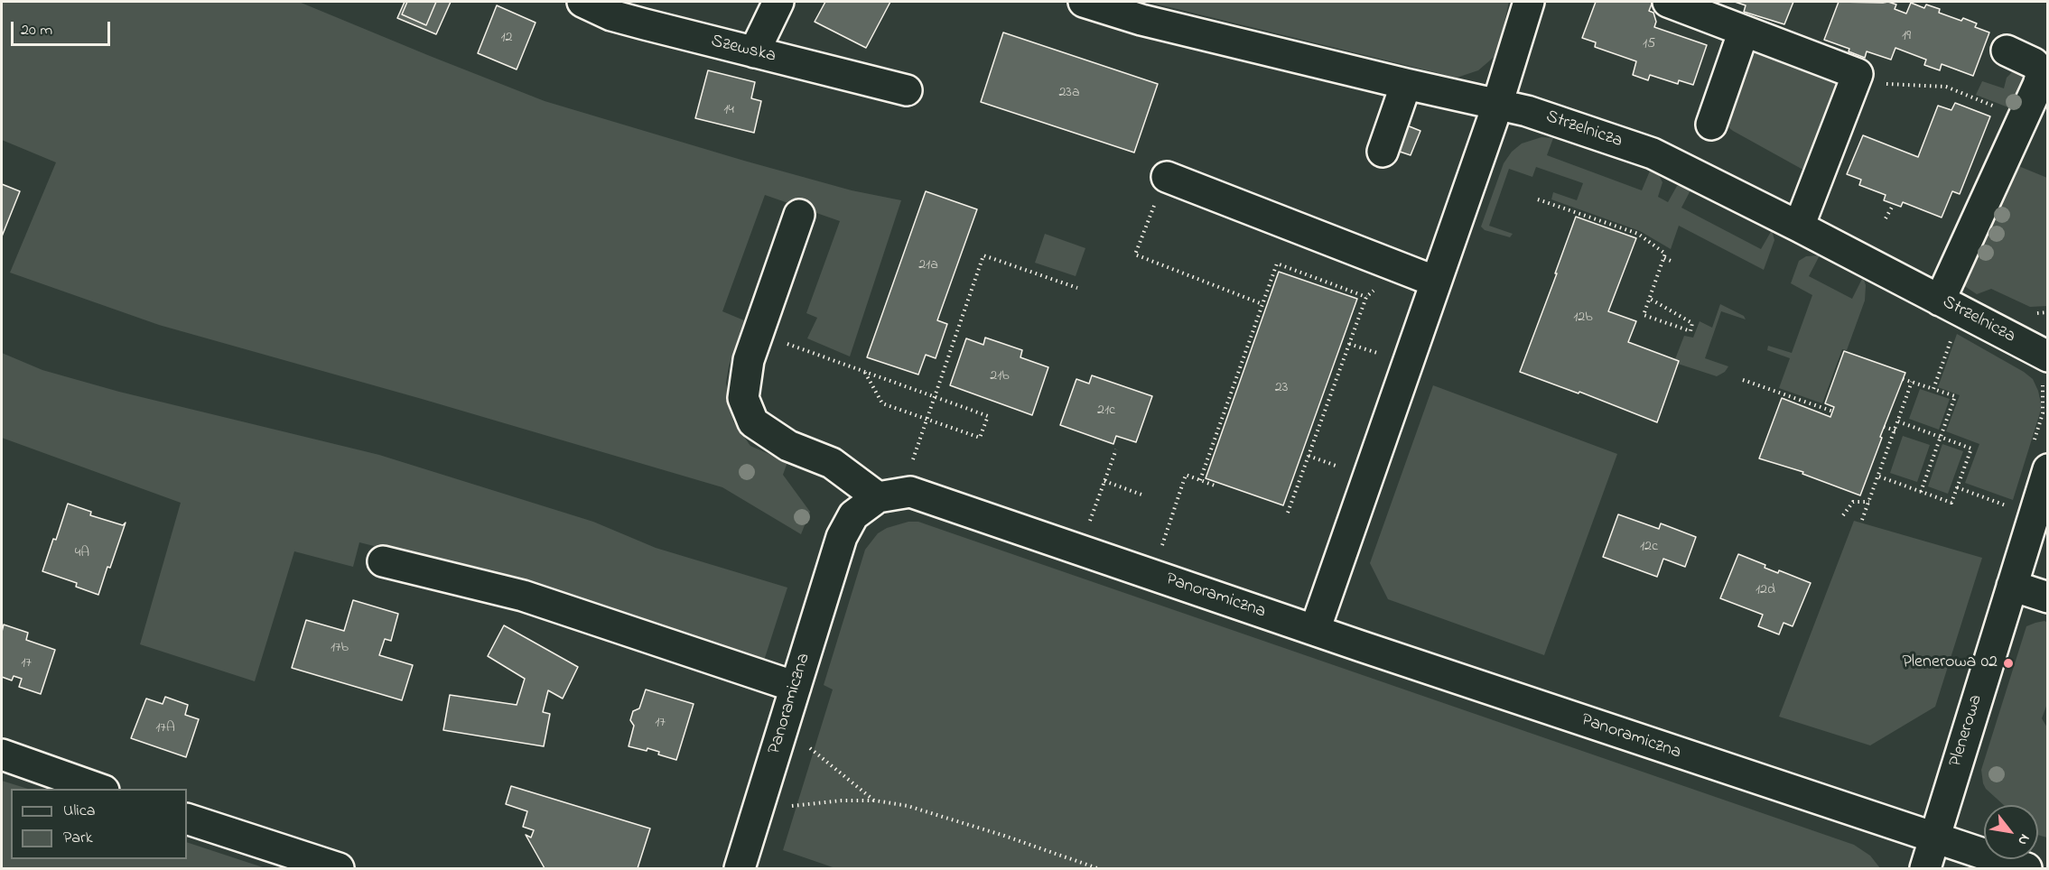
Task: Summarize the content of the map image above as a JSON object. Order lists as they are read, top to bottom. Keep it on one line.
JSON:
{"streets":{"street":["Szewska","Strzelnicza","Panoramiczna","Plenerowa"]},"crossings":[["Panoramiczna","Plenerowa"]],"places":["Plenerowa 02"],"house_numbers":["19","12","15","23a","14","21a","12b","21b","23","21c","12c","4A","12d","17b","17","17","17A"],"legend":["Ulica","Park"],"scale_bar":"20 m","north":"bottom right"}
